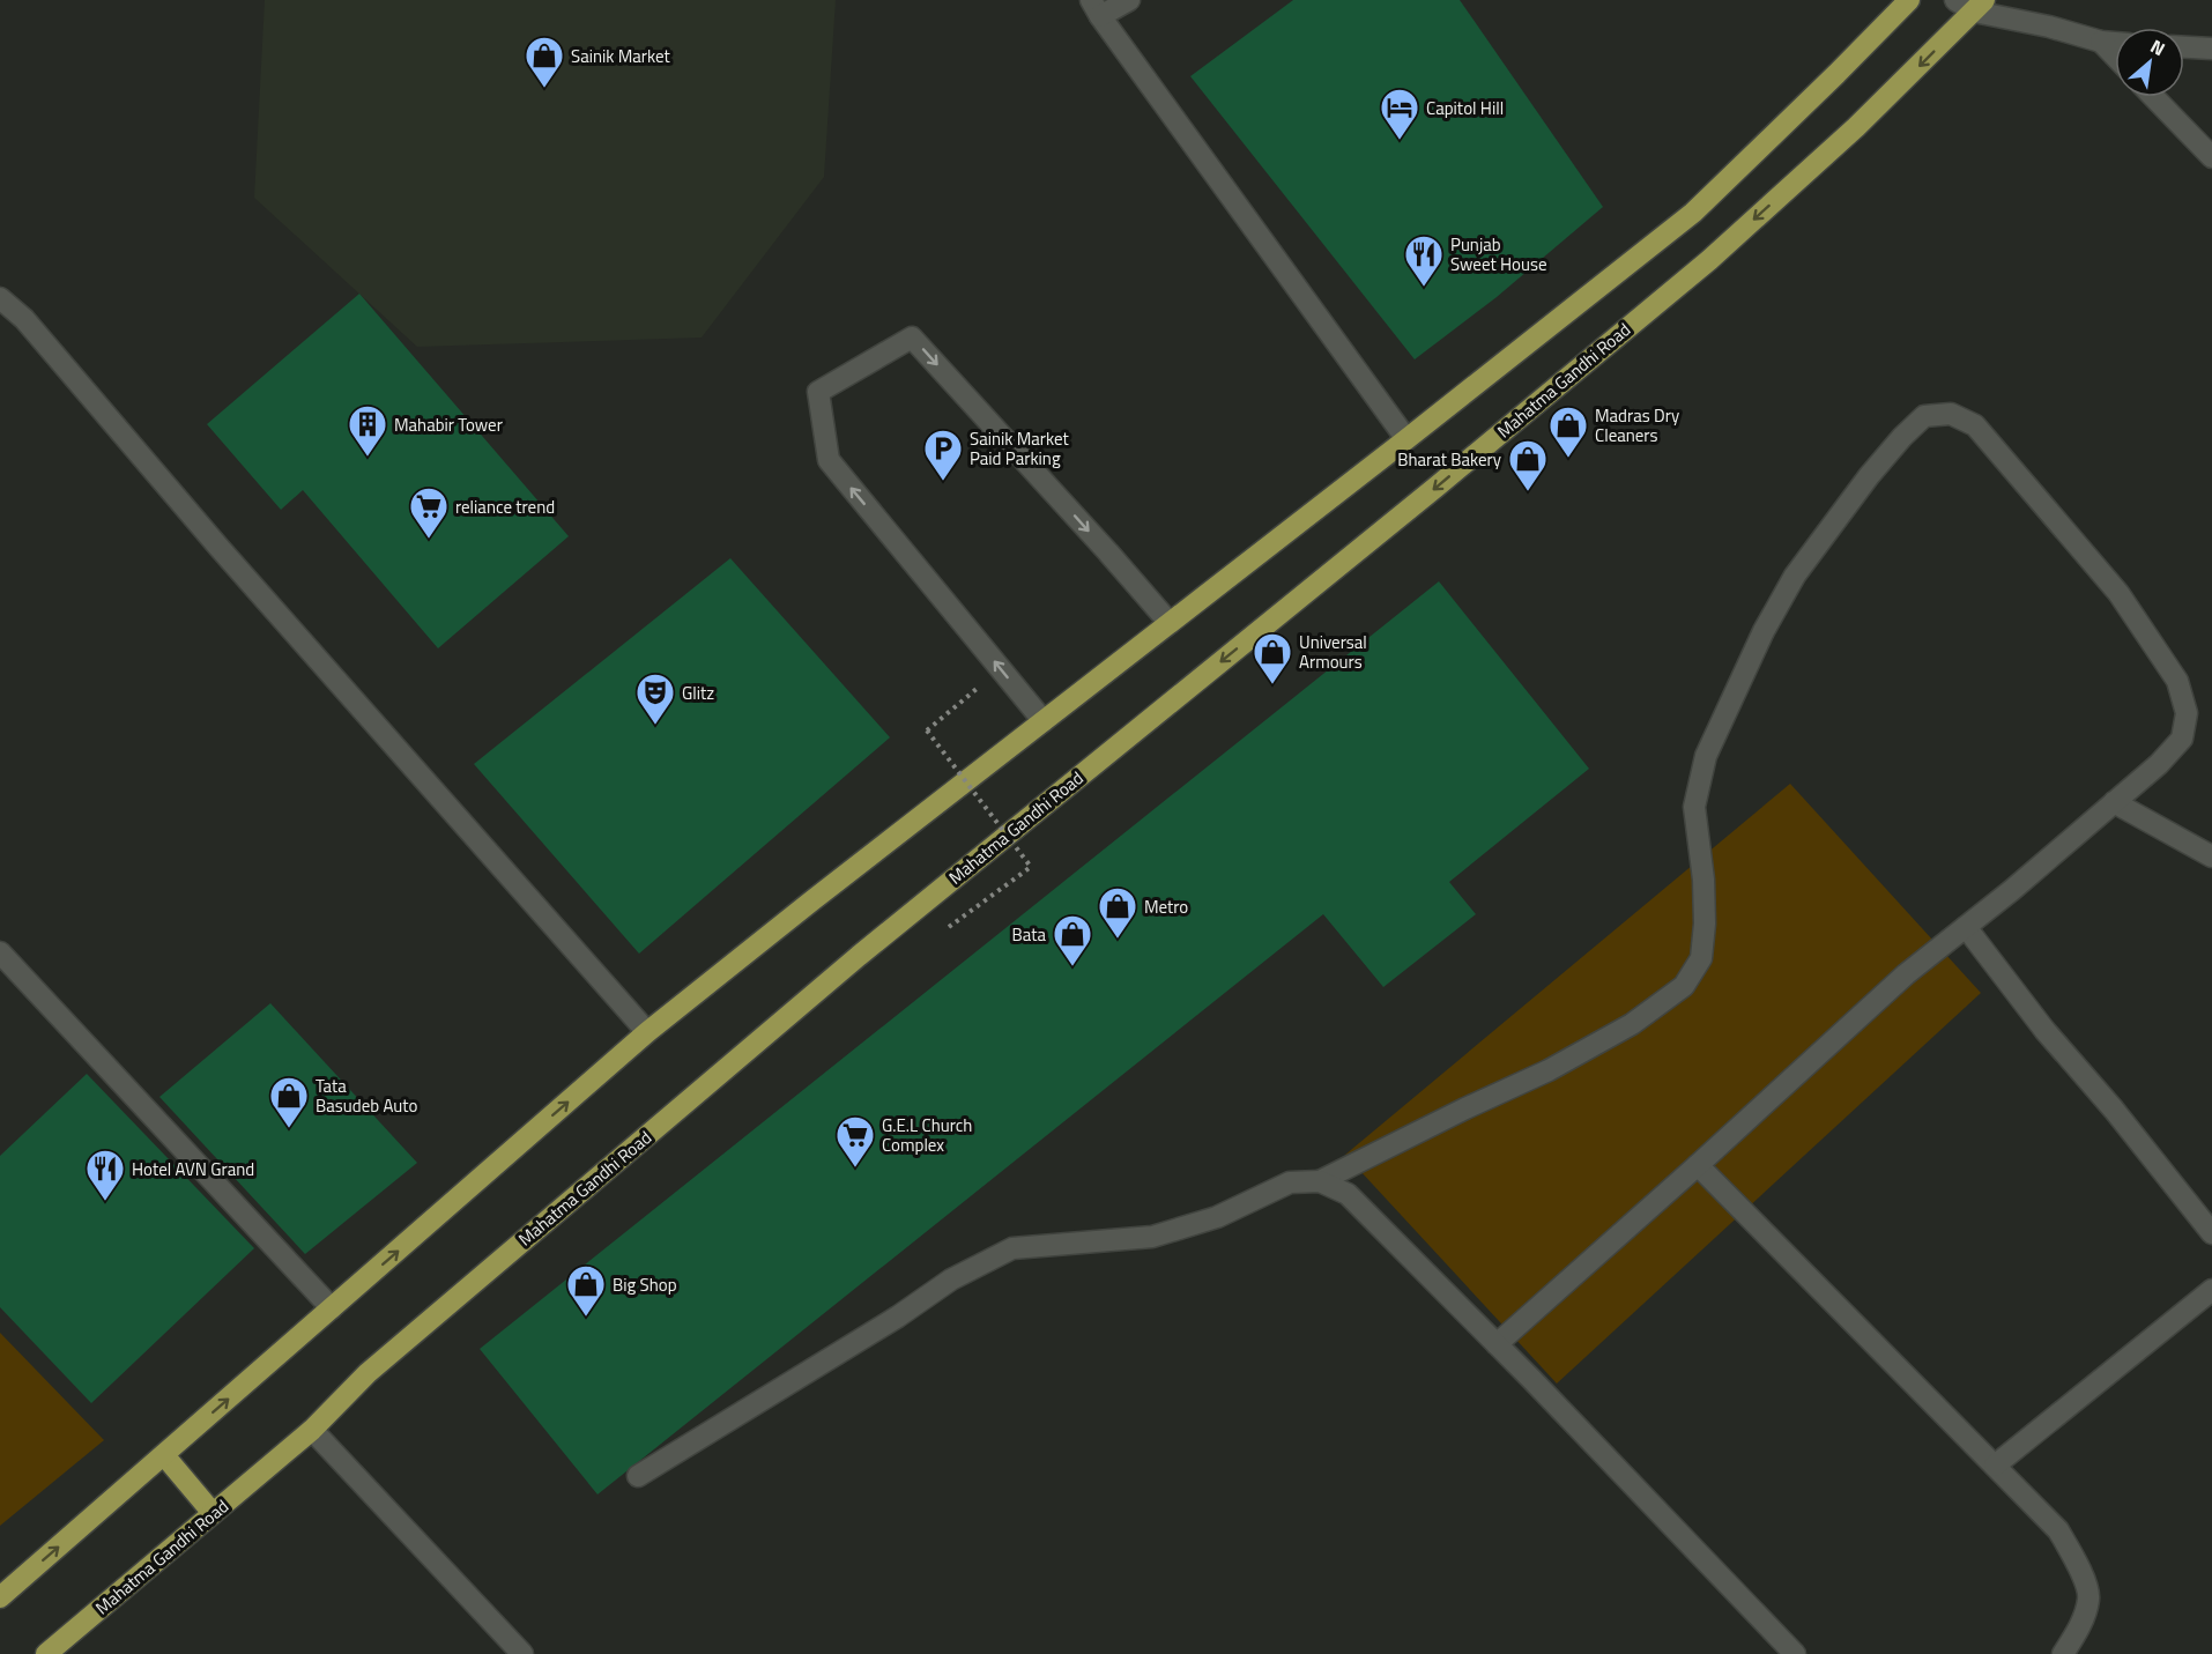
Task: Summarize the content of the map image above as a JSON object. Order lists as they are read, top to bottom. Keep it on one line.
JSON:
{"streets":{"main road":["Mahatma Gandhi Road"]},"places":{"shop":["Sainik Market","Madras Dry Cleaners","Bharat Bakery","Universal Armours","Metro","Bata","Tata Basudeb Auto","Big Shop"],"hotel":["Capitol Hill"],"restaurant":["Punjab Sweet House","Hotel AVN Grand"],"building":["Mahabir Tower"],"parking":["Sainik Market Paid Parking"],"supermarket":["reliance trend","G.E.L Church Complex"],"theatre":["Glitz"]},"north":"top right"}
